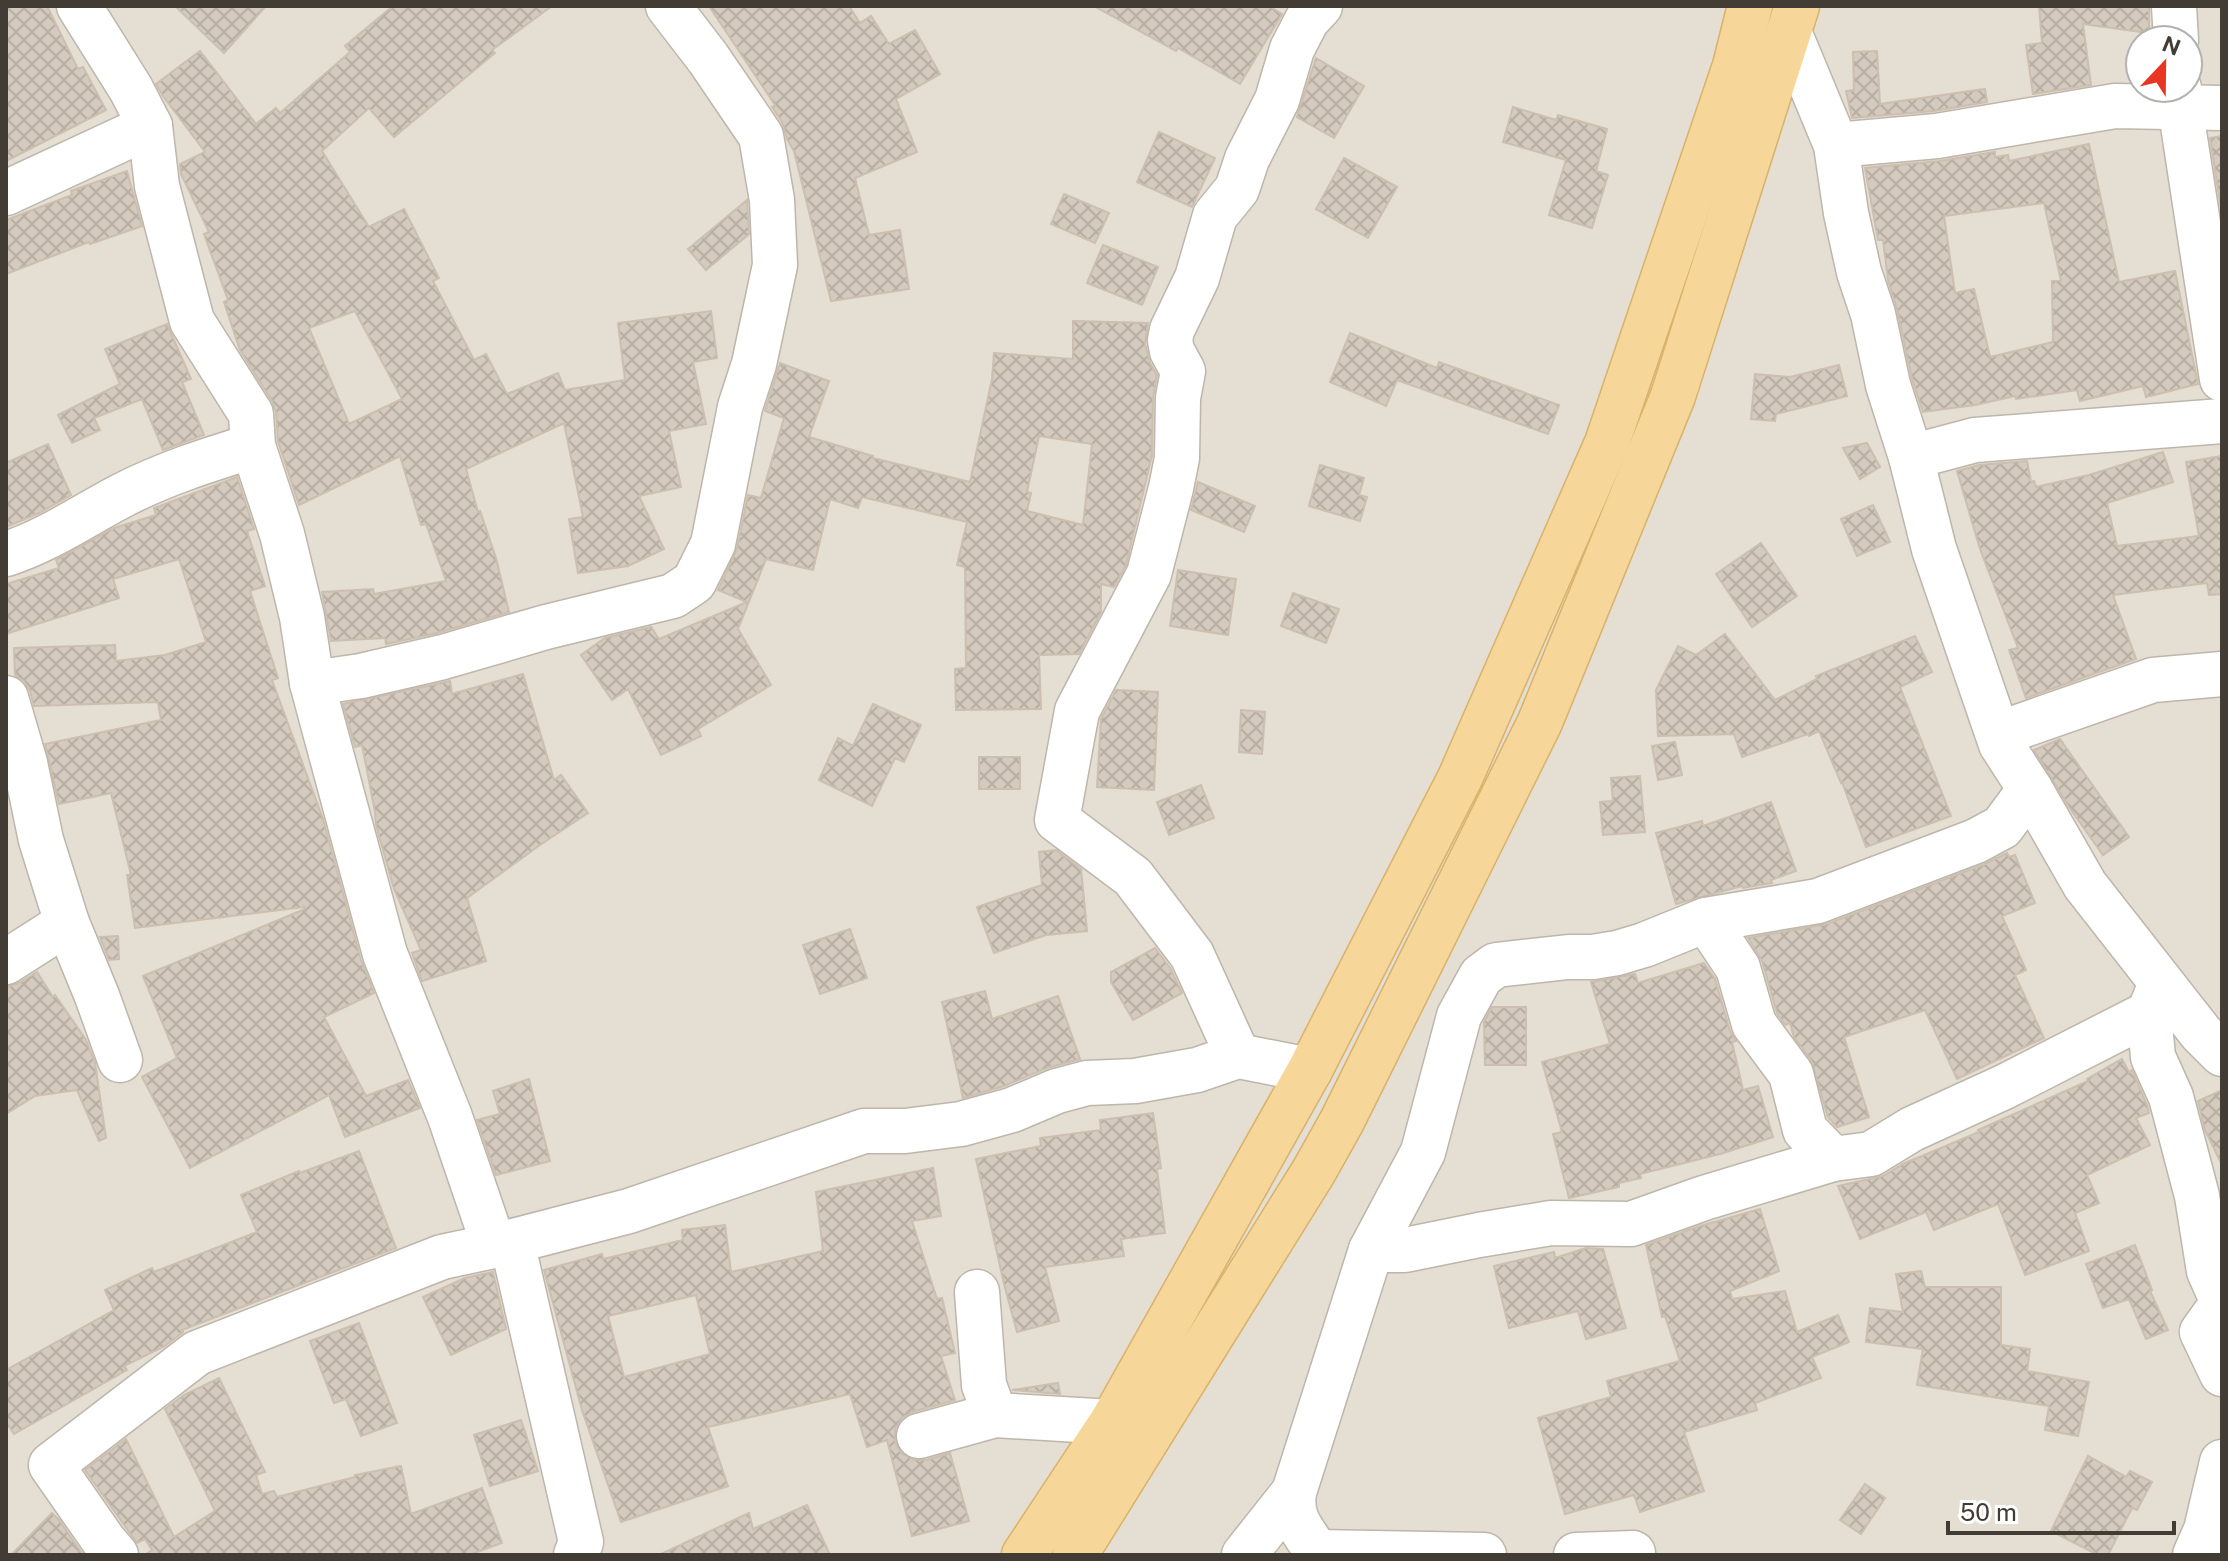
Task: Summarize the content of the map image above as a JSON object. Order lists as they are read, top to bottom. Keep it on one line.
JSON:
{"scale_bar":"50 m","north":"top"}
